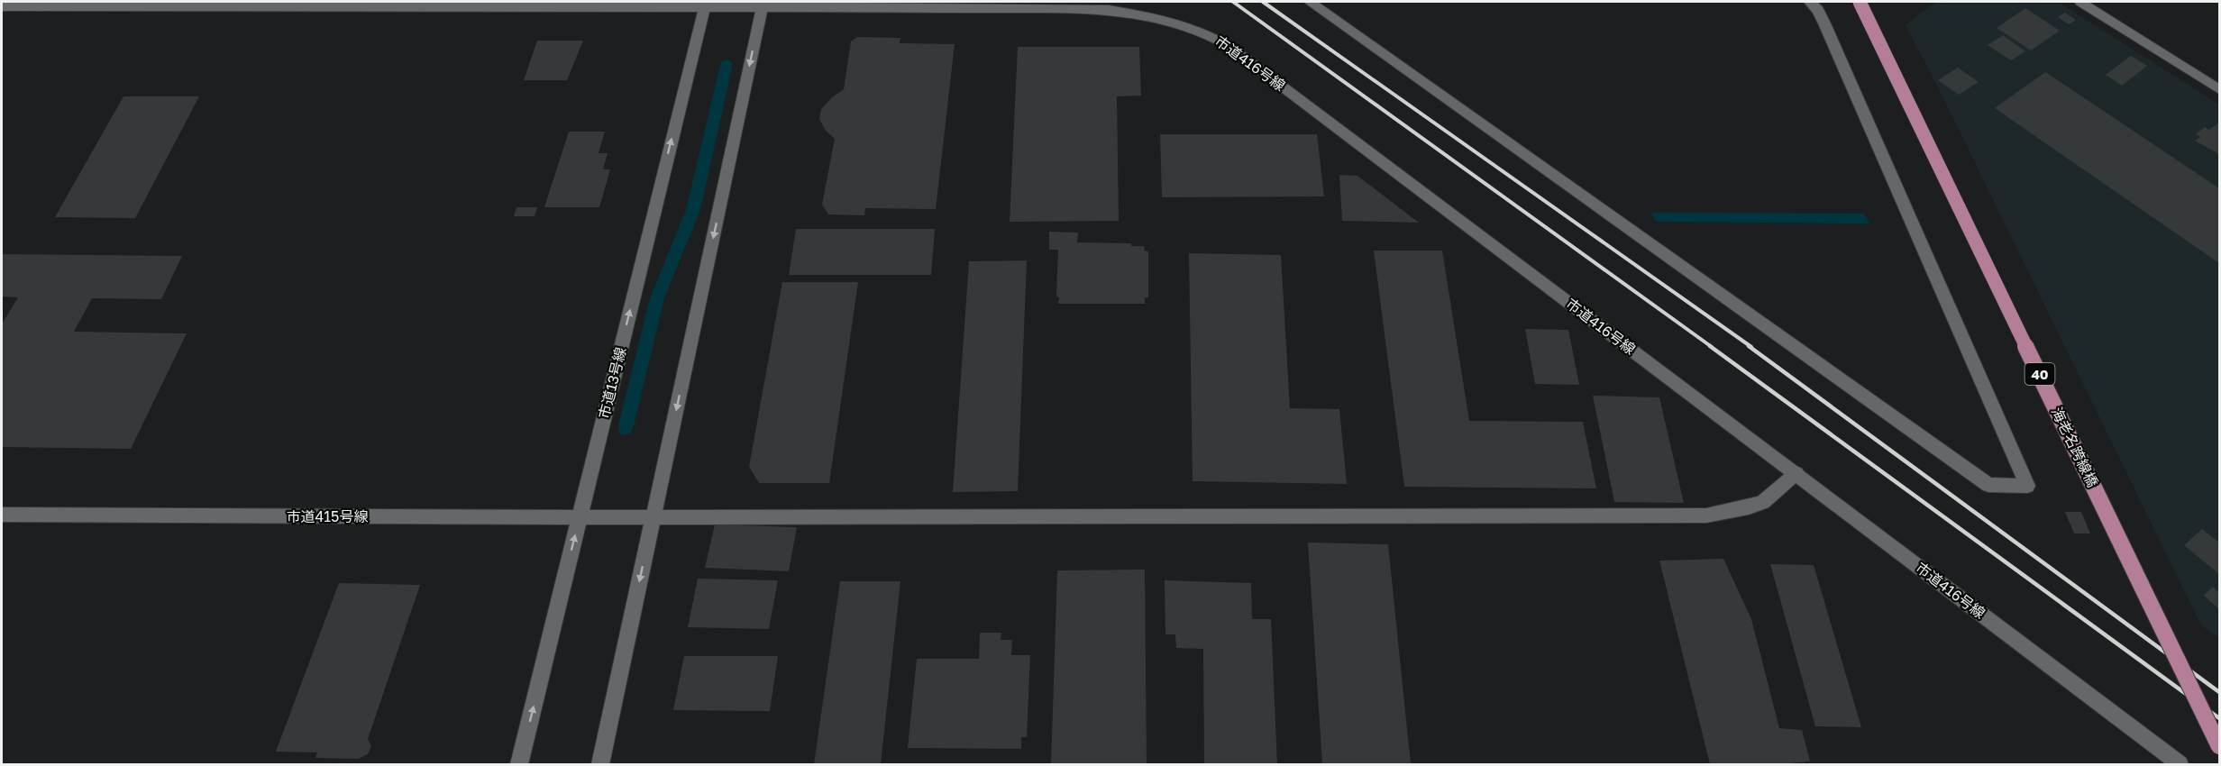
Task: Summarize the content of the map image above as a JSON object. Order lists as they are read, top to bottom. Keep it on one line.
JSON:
{"streets":{"main road":["40","海老名跨線橋"],"street":["市道416号線","市道13号線","市道415号線"]},"crossings":[["市道416号線","市道13号線"],["市道416号線","市道415号線"],["市道13号線","市道415号線"]]}
